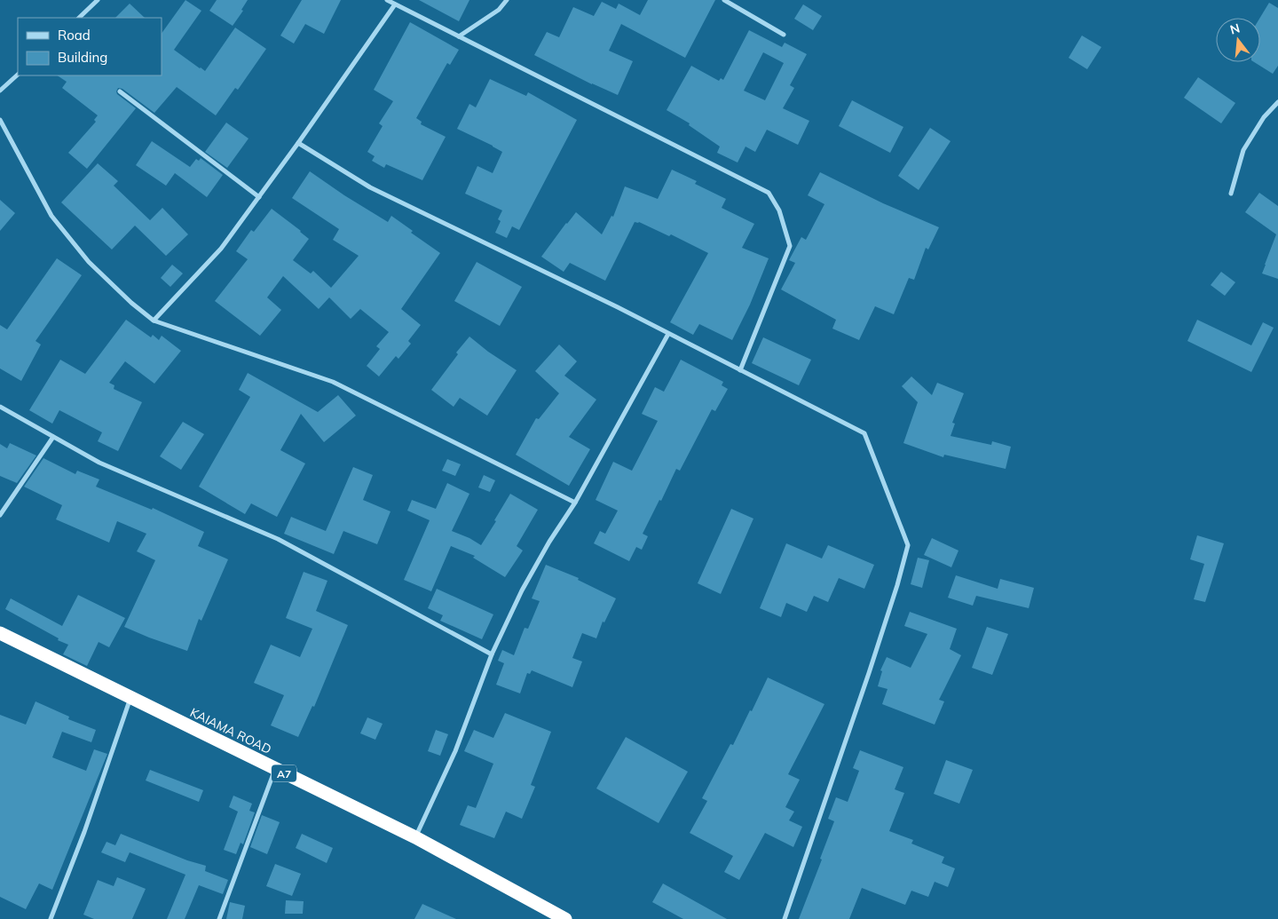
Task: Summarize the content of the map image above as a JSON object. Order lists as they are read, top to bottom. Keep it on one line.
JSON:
{"streets":{"highway":["KAIAMA ROAD","A7"]},"legend":["Road","Building"],"north":"top"}
